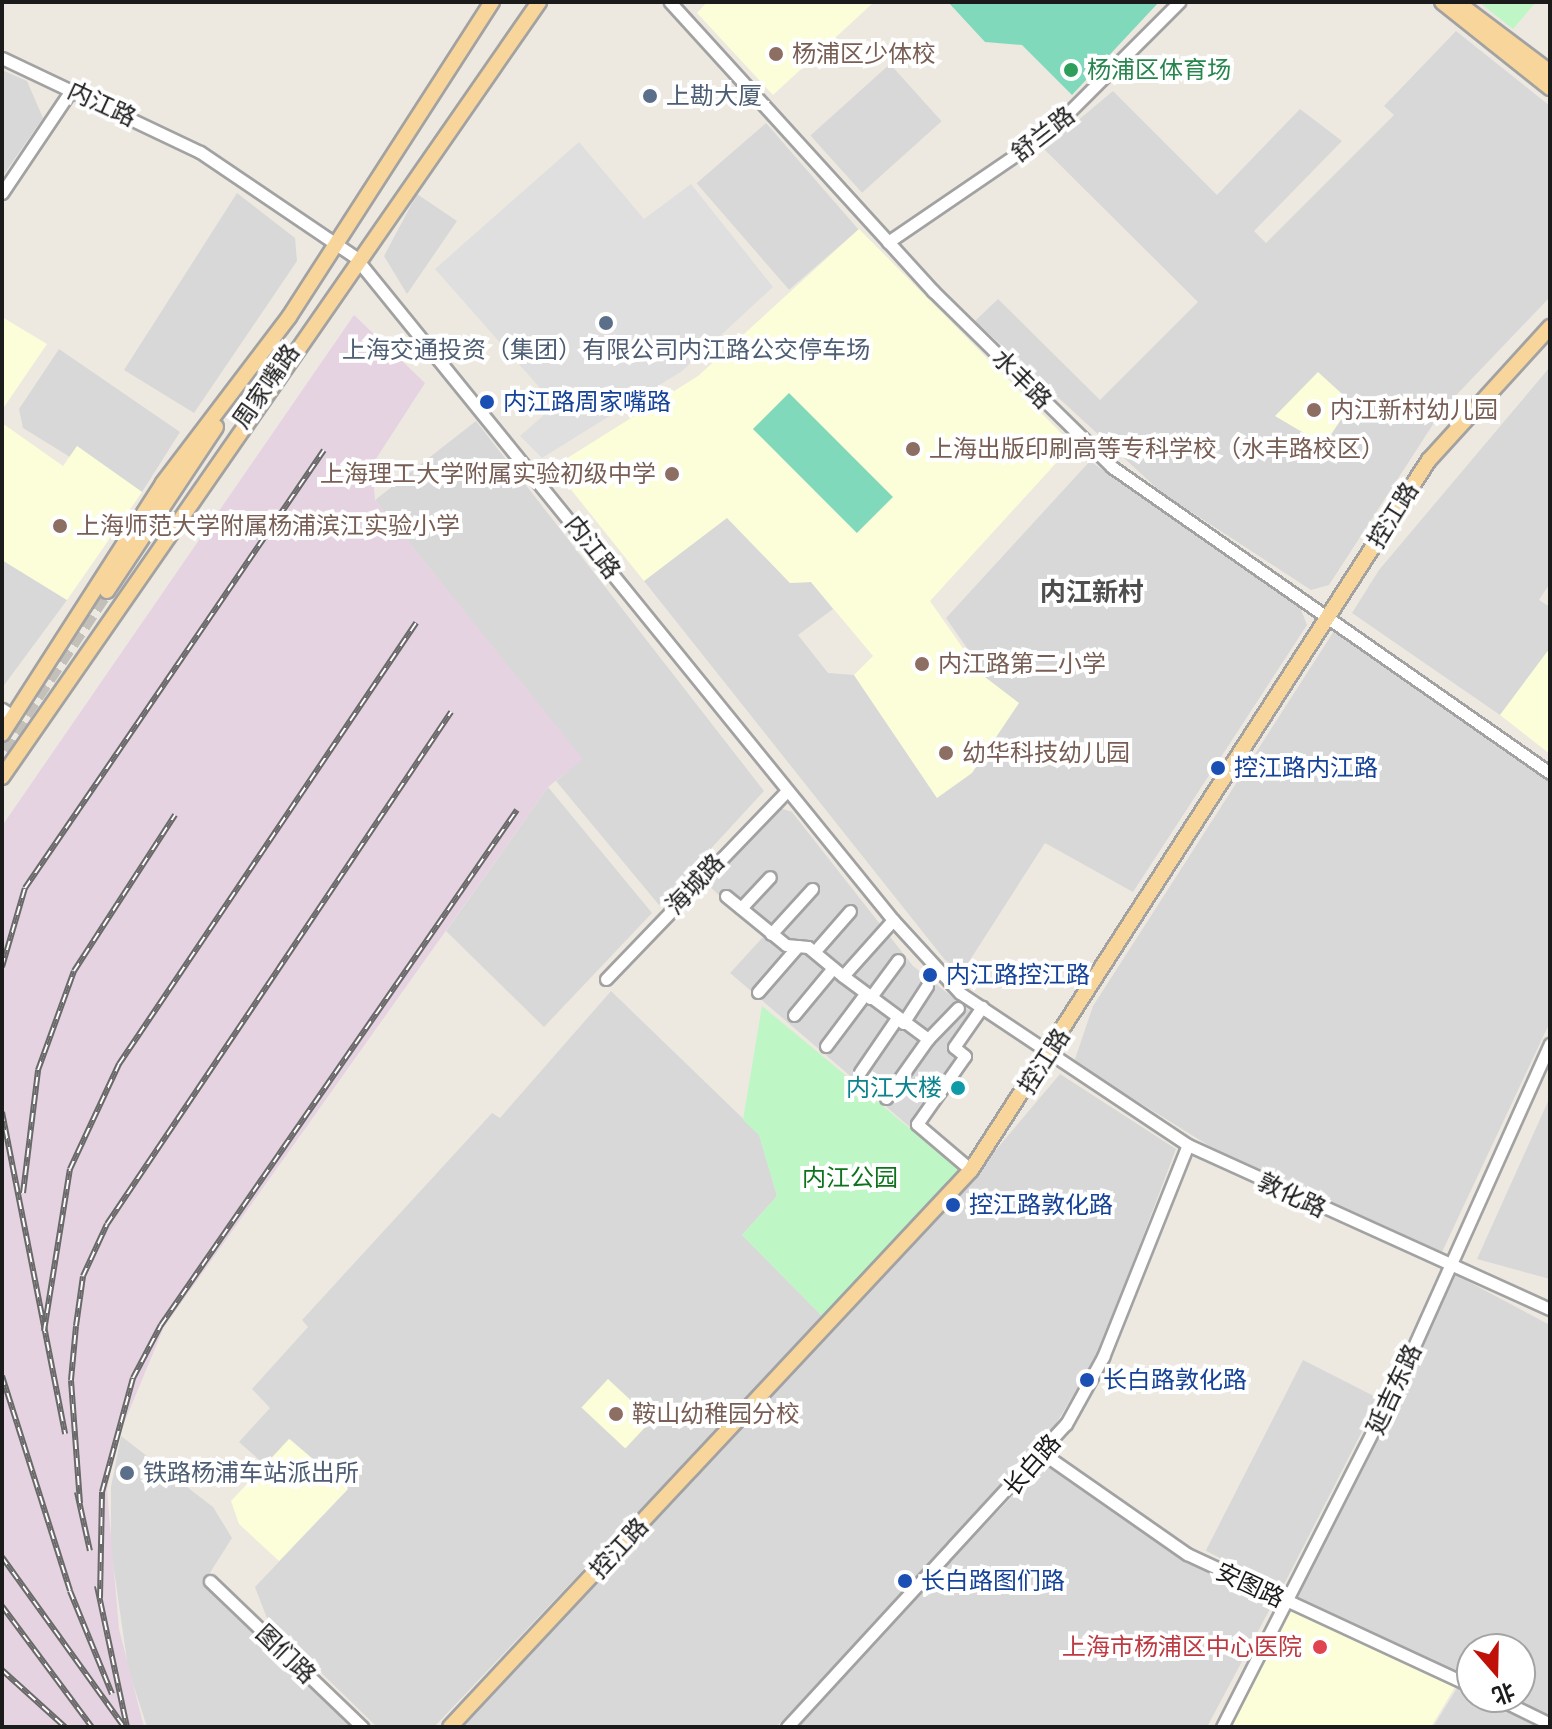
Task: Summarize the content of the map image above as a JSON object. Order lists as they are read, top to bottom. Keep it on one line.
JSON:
{"streets":{"main road":["周家嘴路","控江路"],"street":["内江路","舒兰路","水丰路","海城路","敦化路","延吉东路","长白路","安图路","图们路"]},"crossings":[["内江路","周家嘴路"],["内江路","控江路"],["内江路","海城路"],["内江路","敦化路"],["舒兰路","水丰路"],["水丰路","控江路"],["控江路","敦化路"],["敦化路","延吉东路"],["敦化路","长白路"],["延吉东路","安图路"],["长白路","安图路"]],"districts":["内江新村"],"parks":["内江公园"],"places":["杨浦区少体校","杨浦区体育场","上勘大厦","上海交通投资（集团）有限公司内江路公交停车场","内江路周家嘴路","内江新村幼儿园","上海出版印刷高等专科学校（水丰路校区）","上海理工大学附属实验初级中学","上海师范大学附属杨浦滨江实验小学","内江路第二小学","幼华科技幼儿园","控江路内江路","内江路控江路","内江大楼","控江路敦化路","长白路敦化路","鞍山幼稚园分校","铁路杨浦车站派出所","长白路图们路","上海市杨浦区中心医院"],"north":"bottom"}
